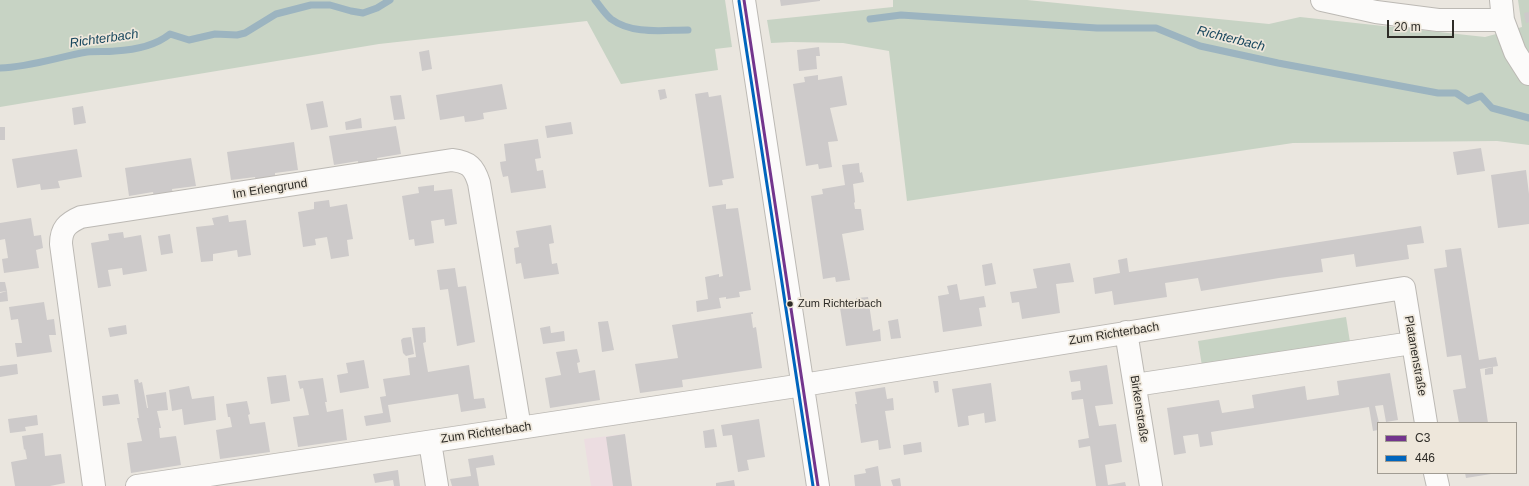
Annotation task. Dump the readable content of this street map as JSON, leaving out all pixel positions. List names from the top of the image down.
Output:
{
  "streets": {
    "street": [
      "Im Erlengrund",
      "Zum Richterbach",
      "Platanenstraße",
      "Birkenstraße"
    ]
  },
  "crossings": [
    ["Im Erlengrund", "Zum Richterbach"],
    ["Zum Richterbach", "Platanenstraße"],
    ["Zum Richterbach", "Birkenstraße"]
  ],
  "water": ["Richterbach"],
  "places": ["Zum Richterbach"],
  "lines": ["transit line C3", "transit line 446"],
  "legend": ["C3", "446"],
  "scale_bar": "20 m"
}
